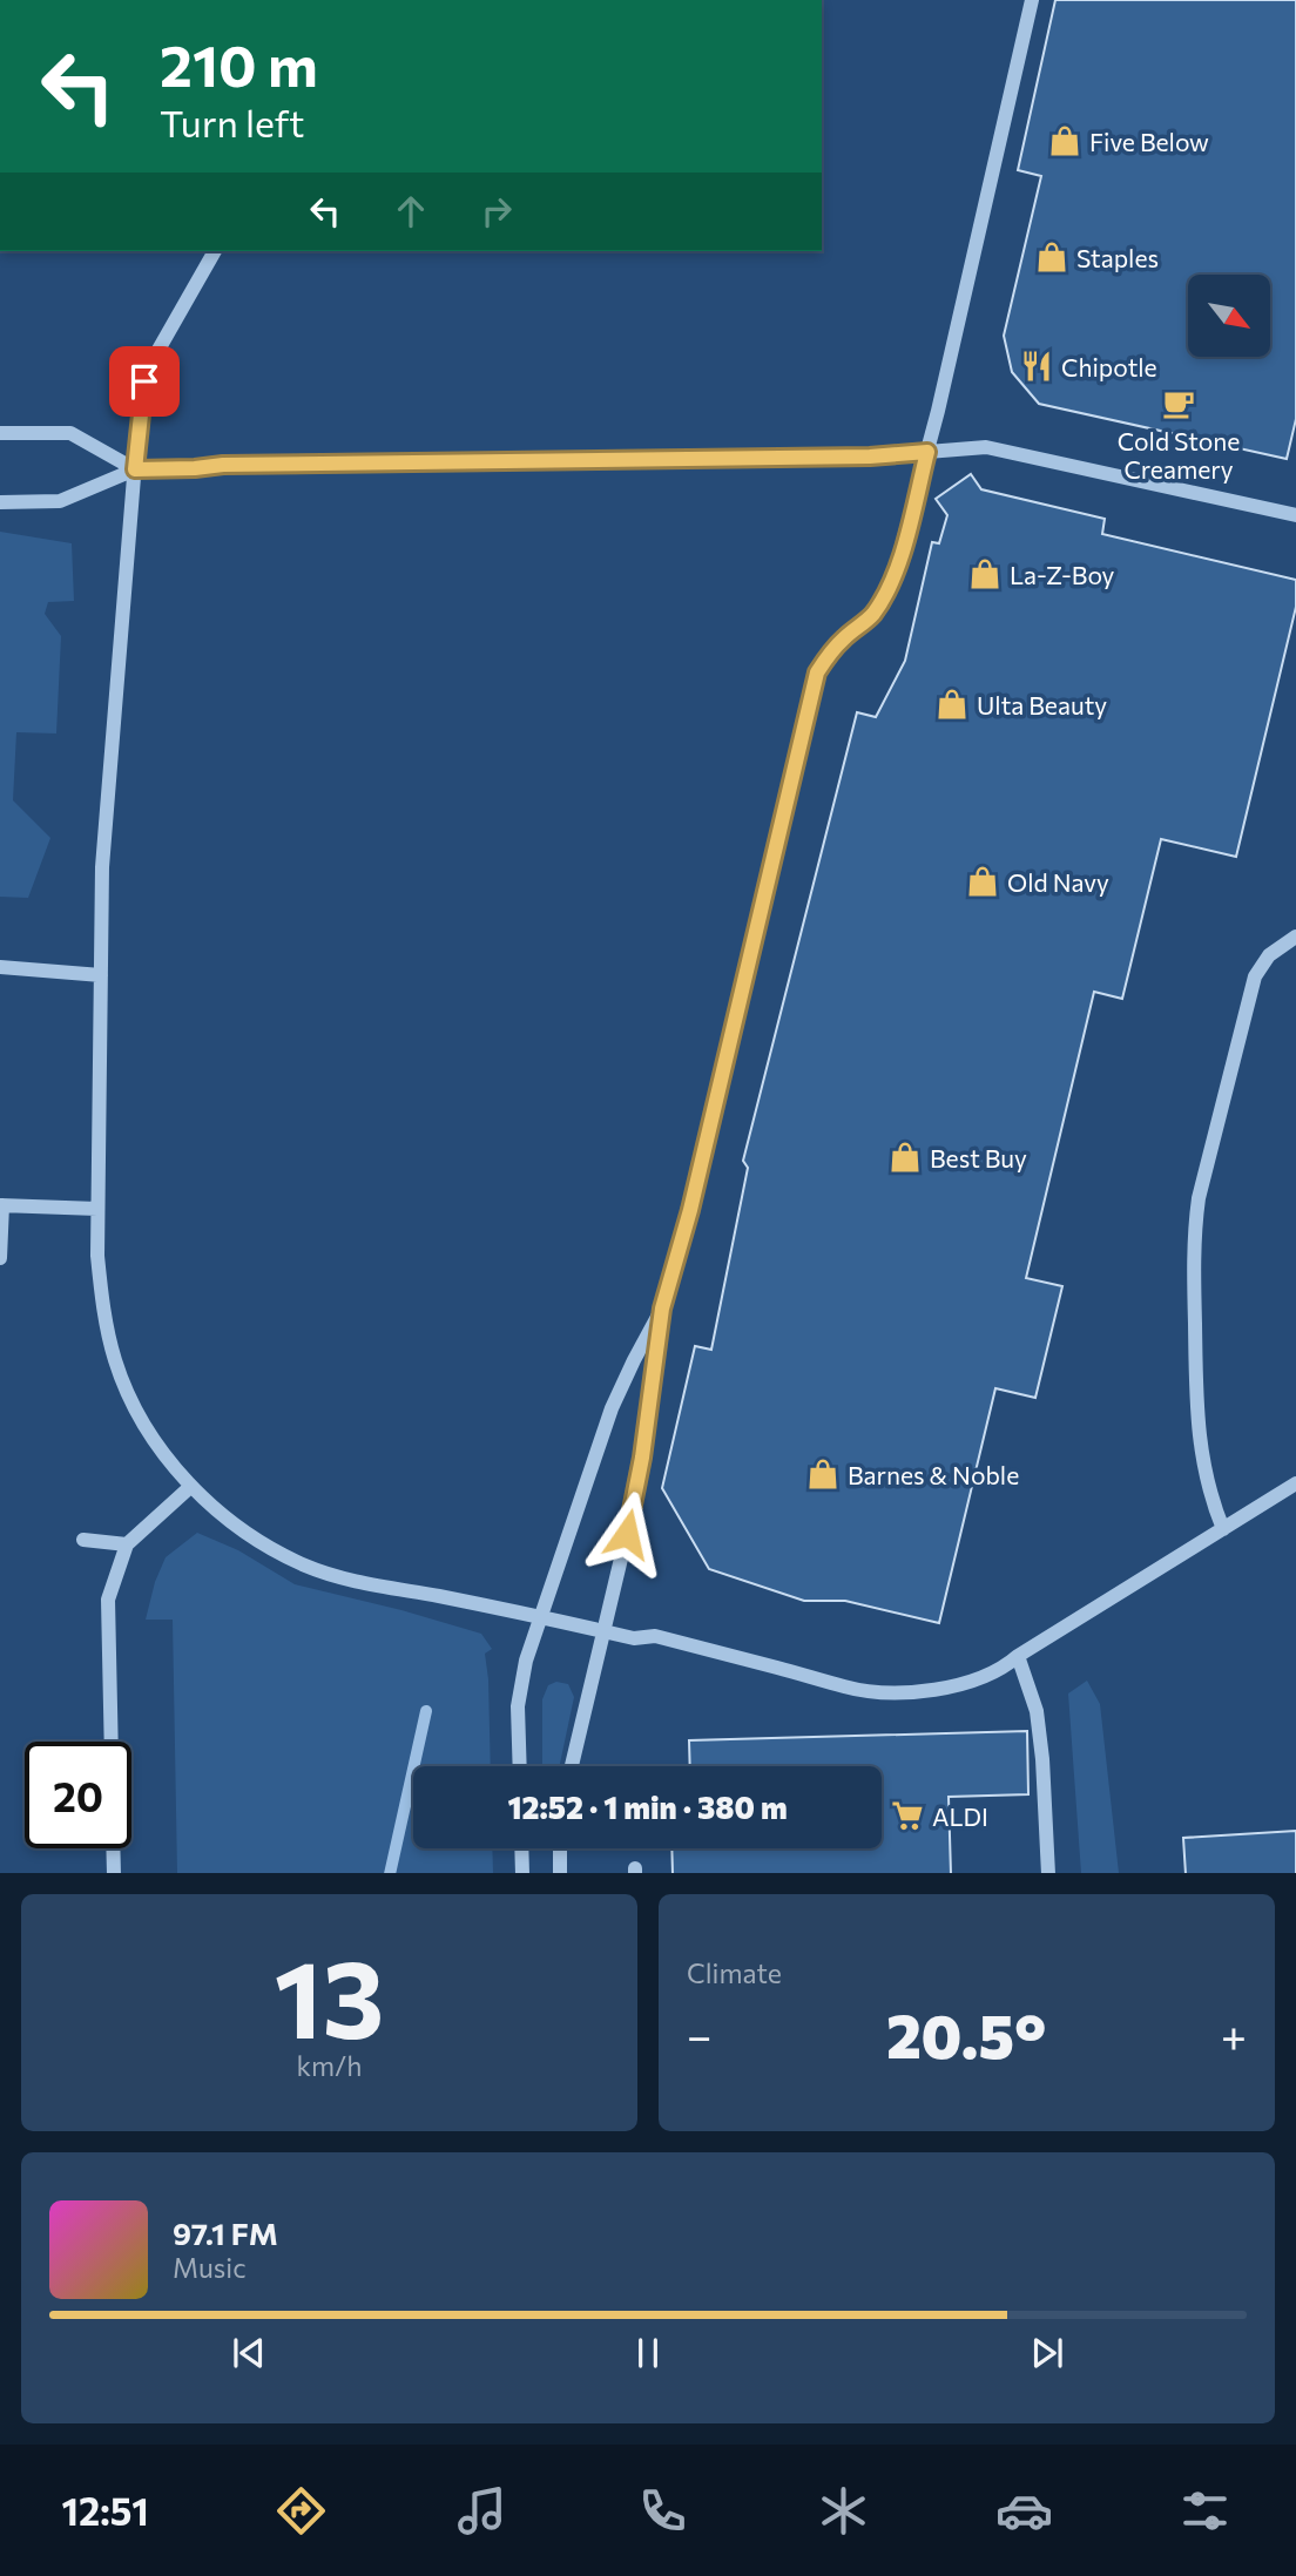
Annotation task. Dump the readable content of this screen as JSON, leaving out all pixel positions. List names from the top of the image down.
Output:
{
  "places": {
    "shop": [
      "Five Below",
      "Staples",
      "La-Z-Boy",
      "Ulta Beauty",
      "Old Navy",
      "Best Buy",
      "Barnes & Noble"
    ],
    "restaurant": ["Chipotle"],
    "cafe": ["Cold Stone Creamery"],
    "supermarket": ["ALDI"]
  },
  "north": "bottom right",
  "page": {
    "turn": ["210 m", "Turn left"],
    "limit": "20",
    "trip": "12:52 · 1 min · 380 m",
    "tile": [
      ["13", "km/h"],
      "Climate"
    ],
    "heat": ["−", "20.5°", "+"],
    "song": ["97.1 FM", "Music"],
    "tabs": "12:51"
  }
}
